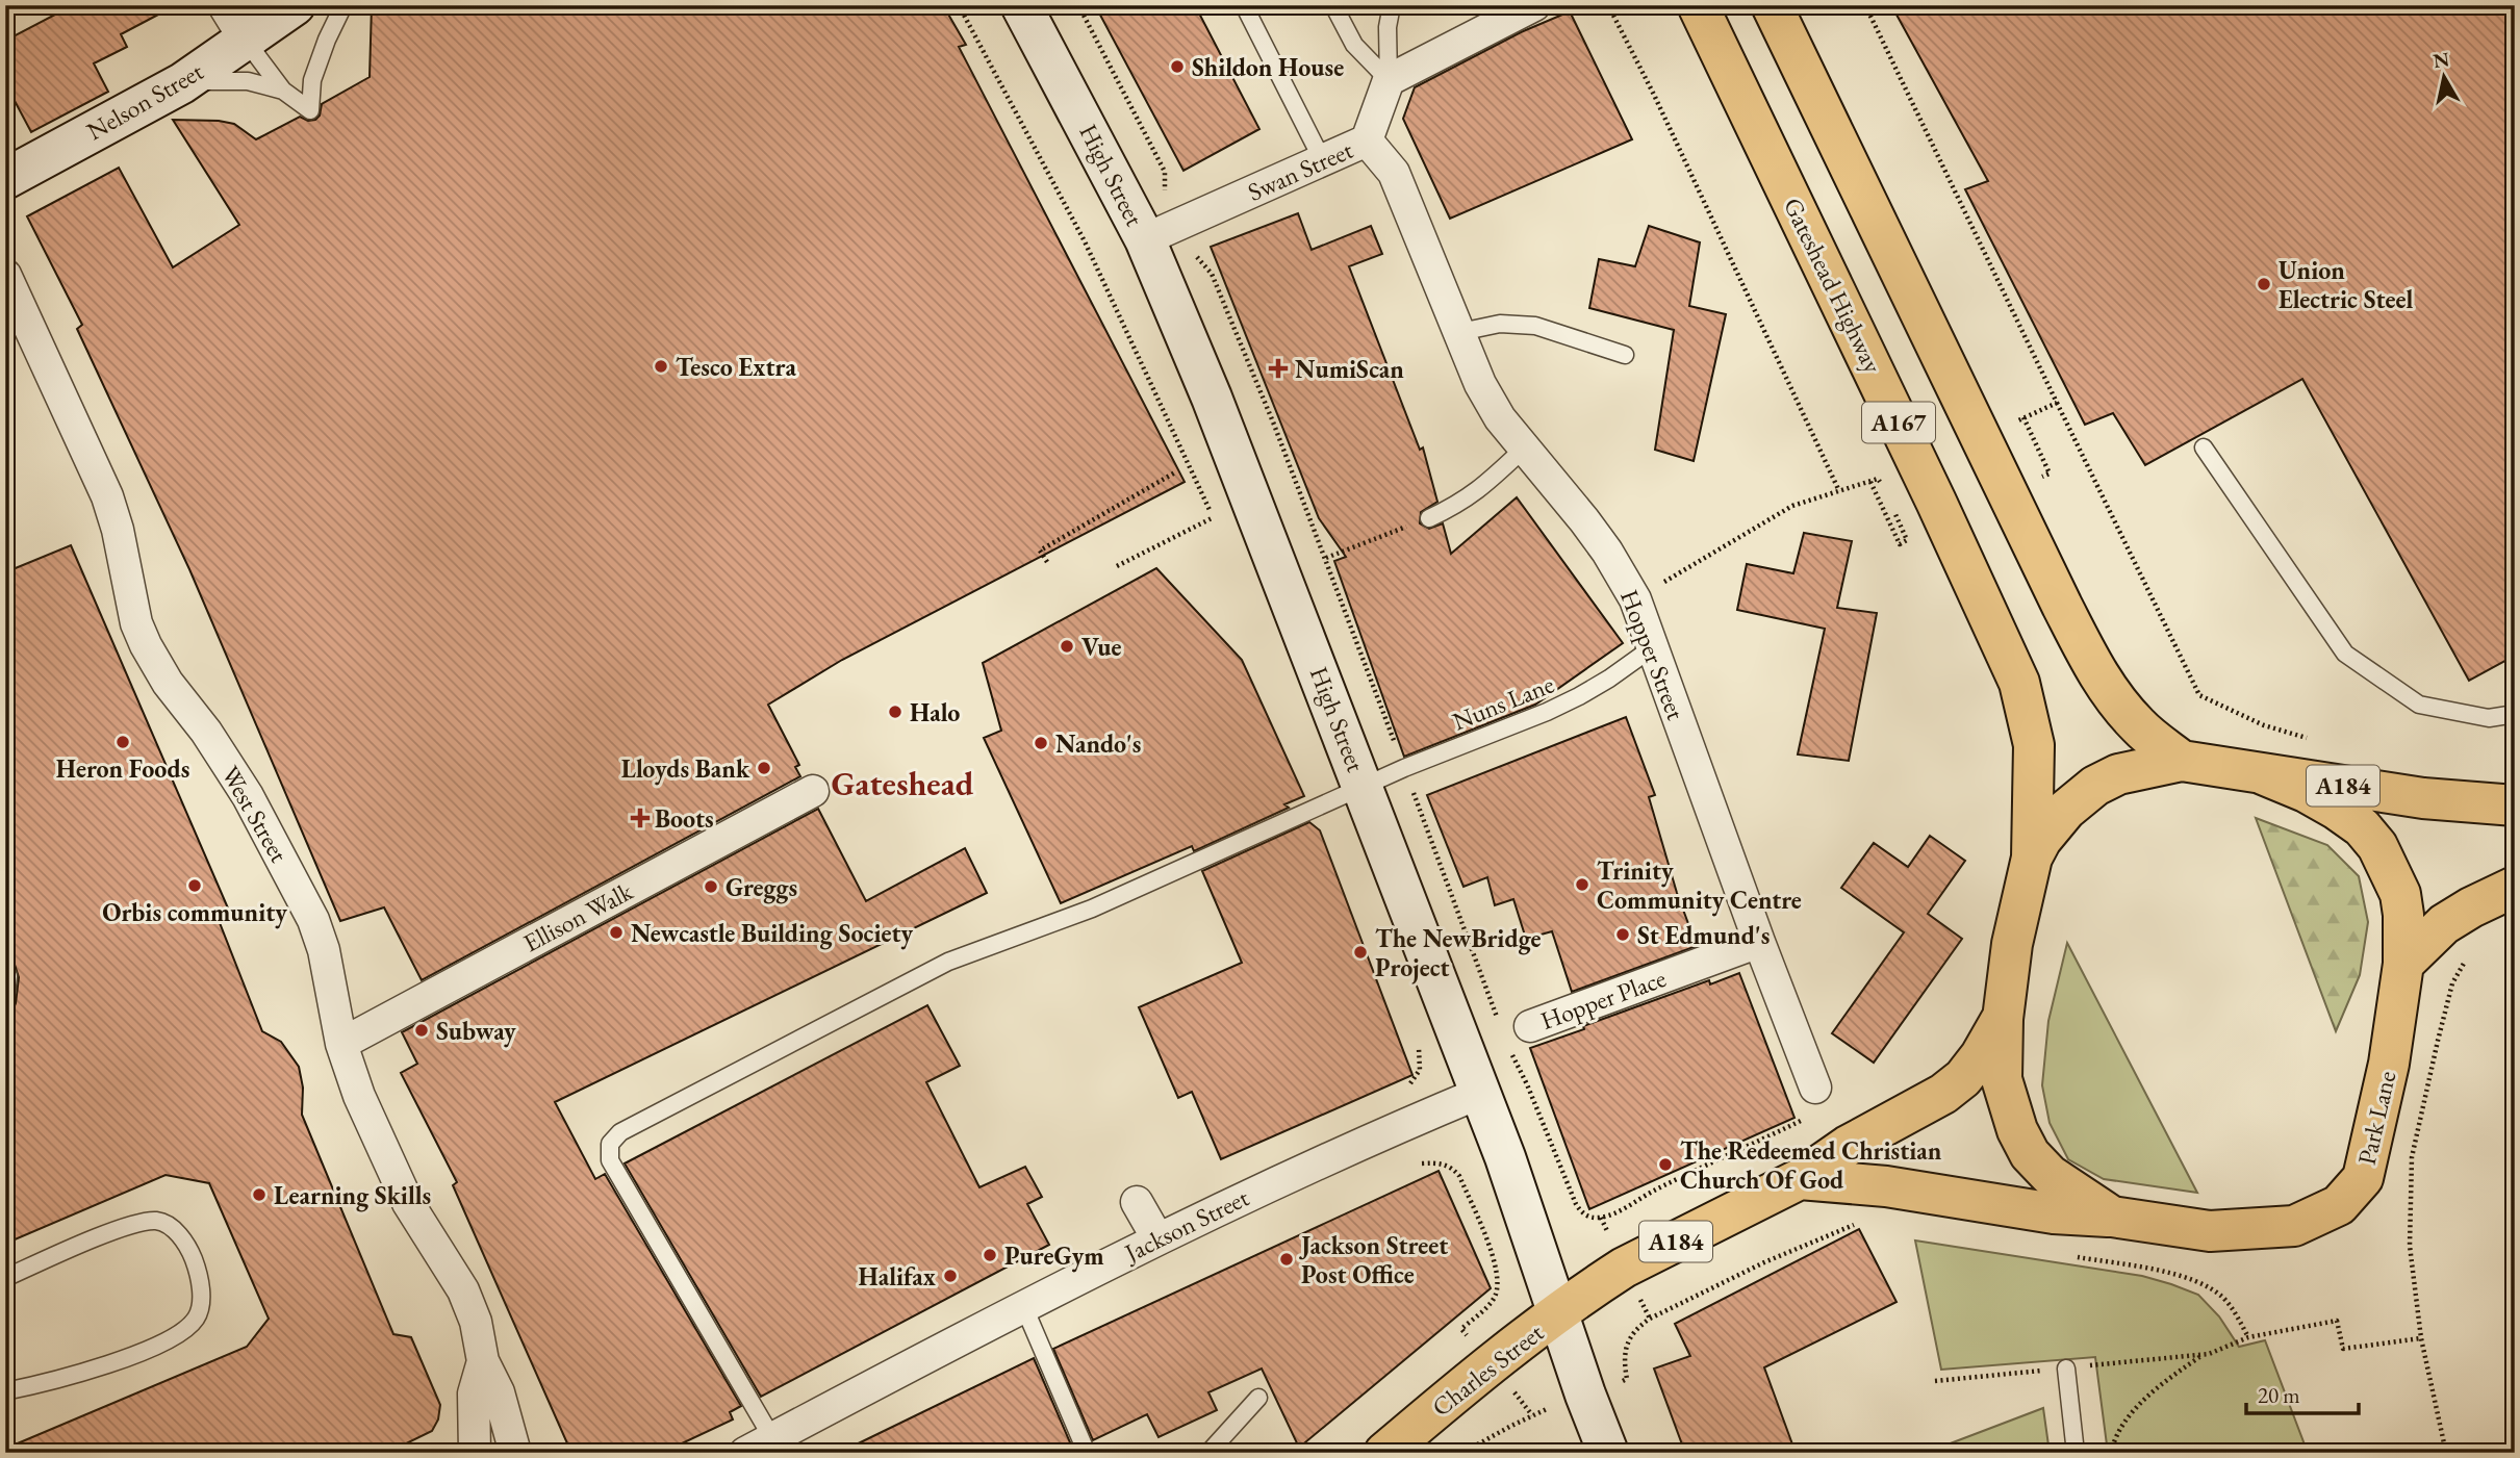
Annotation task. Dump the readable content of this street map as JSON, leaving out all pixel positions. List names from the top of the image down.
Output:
{
  "streets": {
    "highway": [
      "Gateshead Highway",
      "A167",
      "A184",
      "Park Lane",
      "Charles Street"
    ],
    "street": [
      "Nelson Street",
      "Swan Street",
      "High Street",
      "Hopper Street",
      "West Street",
      "Ellison Walk",
      "Hopper Place",
      "Jackson Street"
    ],
    "lane": ["Nuns Lane"]
  },
  "crossings": [
    ["Swan Street", "High Street"],
    ["Swan Street", "Hopper Street"],
    ["High Street", "Nuns Lane"],
    ["High Street", "Park Lane"],
    ["High Street", "Jackson Street"],
    ["High Street", "Charles Street"],
    ["Gateshead Highway", "Park Lane"],
    ["A167", "Park Lane"],
    ["Hopper Street", "Nuns Lane"],
    ["Hopper Street", "Hopper Place"],
    ["Nuns Lane", "Jackson Street"],
    ["West Street", "Ellison Walk"],
    ["Park Lane", "Charles Street"]
  ],
  "districts": ["Gateshead"],
  "places": {
    "other": [
      "Shildon House",
      "Union Electric Steel",
      "Tesco Extra",
      "Vue",
      "Halo",
      "Heron Foods",
      "Nando's",
      "Lloyds Bank",
      "Trinity Community Centre",
      "Orbis community",
      "Greggs",
      "Newcastle Building Society",
      "St Edmund's",
      "The NewBridge Project",
      "Subway",
      "The Redeemed Christian Church Of God",
      "Learning Skills",
      "PureGym",
      "Jackson Street Post Office",
      "Halifax"
    ],
    "health": ["NumiScan", "Boots"]
  },
  "scale_bar": "20 m",
  "north": "top"
}
